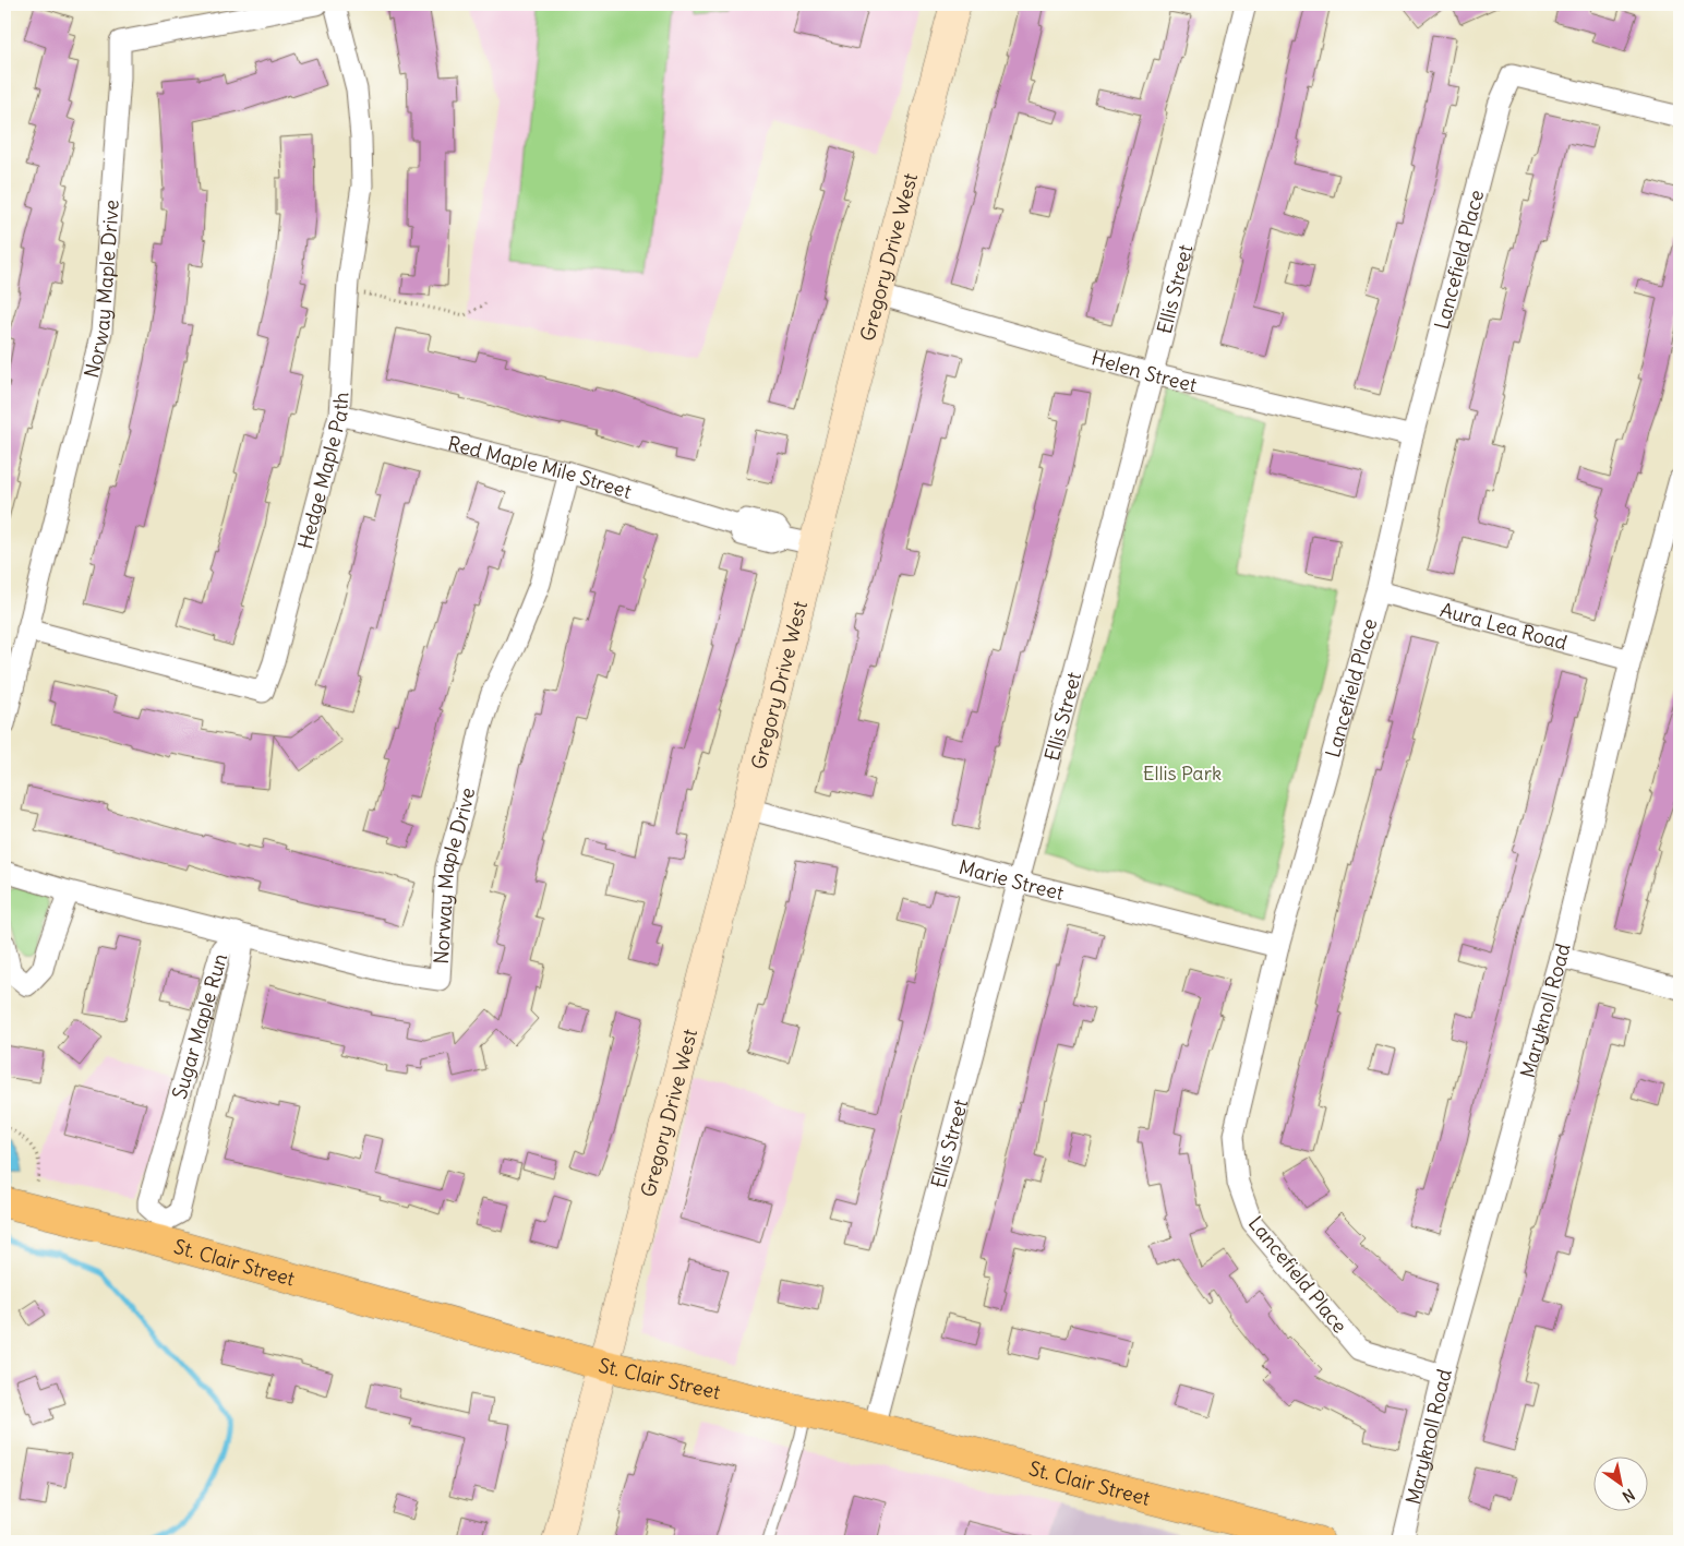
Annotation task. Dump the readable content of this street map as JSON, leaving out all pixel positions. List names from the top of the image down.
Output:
{
  "streets": {
    "main road": ["St. Clair Street"],
    "street": [
      "Gregory Drive West",
      "Lancefield Place",
      "Norway Maple Drive",
      "Ellis Street",
      "Helen Street",
      "Red Maple Mile Street",
      "Hedge Maple Path",
      "Aura Lea Road",
      "Marie Street",
      "Maryknoll Road",
      "Sugar Maple Run"
    ]
  },
  "crossings": [
    ["Gregory Drive West", "Helen Street"],
    ["Gregory Drive West", "Red Maple Mile Street"],
    ["Gregory Drive West", "Marie Street"],
    ["Gregory Drive West", "St. Clair Street"],
    ["Lancefield Place", "Helen Street"],
    ["Lancefield Place", "Aura Lea Road"],
    ["Lancefield Place", "Marie Street"],
    ["Lancefield Place", "Maryknoll Road"],
    ["Norway Maple Drive", "Red Maple Mile Street"],
    ["Norway Maple Drive", "Hedge Maple Path"],
    ["Norway Maple Drive", "Sugar Maple Run"],
    ["Ellis Street", "Helen Street"],
    ["Ellis Street", "Marie Street"],
    ["Ellis Street", "St. Clair Street"],
    ["Red Maple Mile Street", "Hedge Maple Path"],
    ["Aura Lea Road", "Maryknoll Road"],
    ["Sugar Maple Run", "St. Clair Street"]
  ],
  "parks": ["Ellis Park"],
  "north": "bottom right"
}
